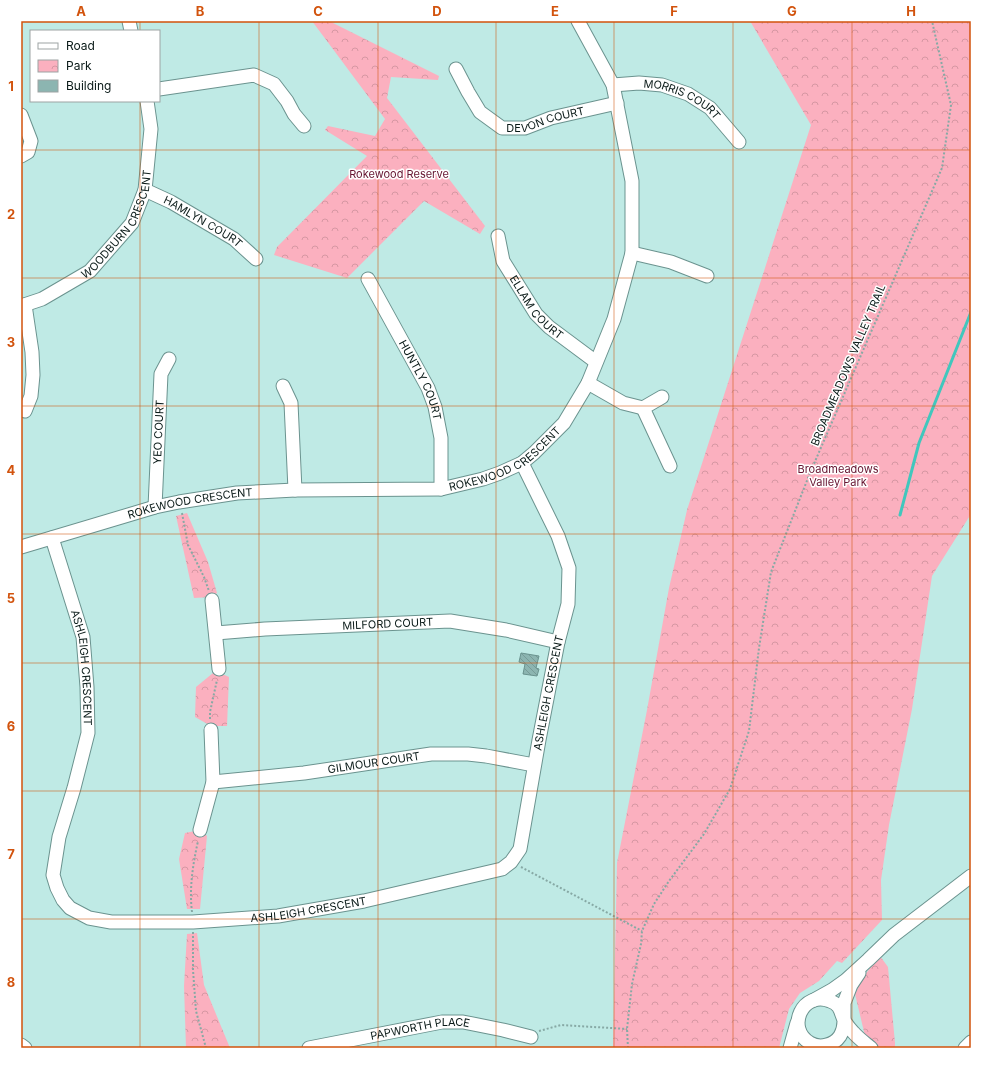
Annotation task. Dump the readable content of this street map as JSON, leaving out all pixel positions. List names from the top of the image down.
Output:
{
  "streets": {
    "street": [
      "MORRIS COURT",
      "DEVON COURT",
      "WOODBURN CRESCENT",
      "HAMLYN COURT",
      "ELLAM COURT",
      "HUNTLY COURT",
      "YEO COURT",
      "ROKEWOOD CRESCENT",
      "MILFORD COURT",
      "ASHLEIGH CRESCENT",
      "GILMOUR COURT",
      "PAPWORTH PLACE"
    ],
    "path": ["BROADMEADOWS VALLEY TRAIL"]
  },
  "crossings": [
    ["MORRIS COURT", "ROKEWOOD CRESCENT"],
    ["DEVON COURT", "ROKEWOOD CRESCENT"],
    ["WOODBURN CRESCENT", "HAMLYN COURT"],
    ["ELLAM COURT", "ROKEWOOD CRESCENT"],
    ["HUNTLY COURT", "ROKEWOOD CRESCENT"],
    ["YEO COURT", "ROKEWOOD CRESCENT"],
    ["ROKEWOOD CRESCENT", "ASHLEIGH CRESCENT"],
    ["MILFORD COURT", "ASHLEIGH CRESCENT"],
    ["ASHLEIGH CRESCENT", "GILMOUR COURT"]
  ],
  "parks": ["Rokewood Reserve", "Broadmeadows Valley Park"],
  "legend": ["Road", "Park", "Building"],
  "grid": {
    "columns": [
      "A",
      "B",
      "C",
      "D",
      "E",
      "F",
      "G",
      "H"
    ],
    "rows": [
      "1",
      "2",
      "3",
      "4",
      "5",
      "6",
      "7",
      "8"
    ]
  }
}
